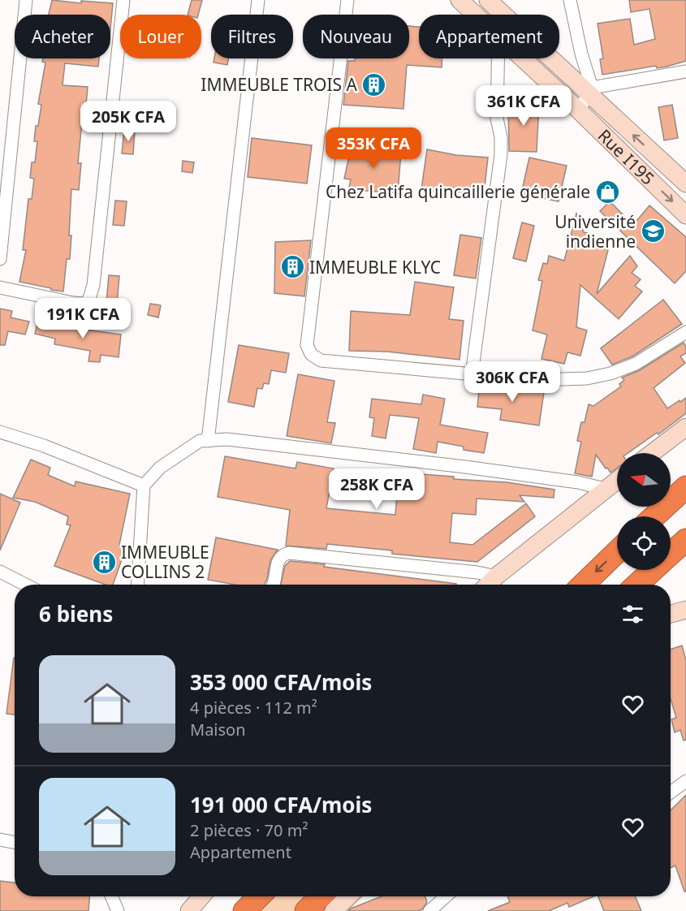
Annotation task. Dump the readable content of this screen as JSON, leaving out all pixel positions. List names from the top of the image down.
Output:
{
  "streets": {
    "main road": ["Rue I195"]
  },
  "places": {
    "building": ["IMMEUBLE TROIS A", "IMMEUBLE KLYC", "IMMEUBLE COLLINS 2"],
    "shop": ["Chez Latifa quincaillerie générale"],
    "school or university": ["Université indienne"]
  },
  "north": "left",
  "page": {
    "chip": [
      "Acheter",
      "Louer",
      "Filtres",
      "Nouveau",
      "Appartement"
    ],
    "price": [
      "361K CFA",
      "205K CFA",
      "353K CFA",
      "191K CFA",
      "306K CFA",
      "258K CFA"
    ],
    "heading": "6 biens",
    "list": [
      {
        "name": "353 000 CFA/mois",
        "note": "4 pièces · 112 m² · Maison"
      },
      {
        "name": "191 000 CFA/mois",
        "note": "2 pièces · 70 m² · Appartement"
      }
    ]
  }
}
